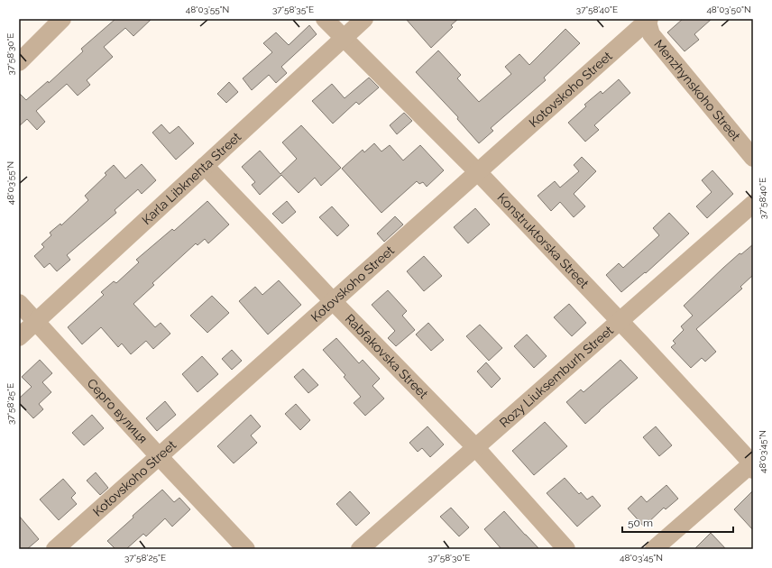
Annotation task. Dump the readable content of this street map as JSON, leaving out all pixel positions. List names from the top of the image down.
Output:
{
  "streets": {
    "street": [
      "Kotovskoho Street",
      "Menzhynskoho Street",
      "Karla Libknehta Street",
      "Konstruktorska Street",
      "Rabfakovska Street",
      "Rozy Liuksemburh Street",
      "Серго вулиця"
    ]
  },
  "crossings": [
    ["Kotovskoho Street", "Menzhynskoho Street"],
    ["Kotovskoho Street", "Konstruktorska Street"],
    ["Kotovskoho Street", "Rabfakovska Street"],
    ["Kotovskoho Street", "Серго вулиця"],
    ["Karla Libknehta Street", "Konstruktorska Street"],
    ["Karla Libknehta Street", "Rabfakovska Street"],
    ["Karla Libknehta Street", "Серго вулиця"],
    ["Konstruktorska Street", "Rozy Liuksemburh Street"],
    ["Rabfakovska Street", "Rozy Liuksemburh Street"]
  ],
  "scale_bar": "50 m",
  "coordinates": [
    "48°03'55\"N",
    "37°58'35\"E",
    "37°58'40\"E",
    "48°03'50\"N",
    "37°58'30\"E",
    "37°58'25\"E",
    "48°03'45\"N"
  ]
}
